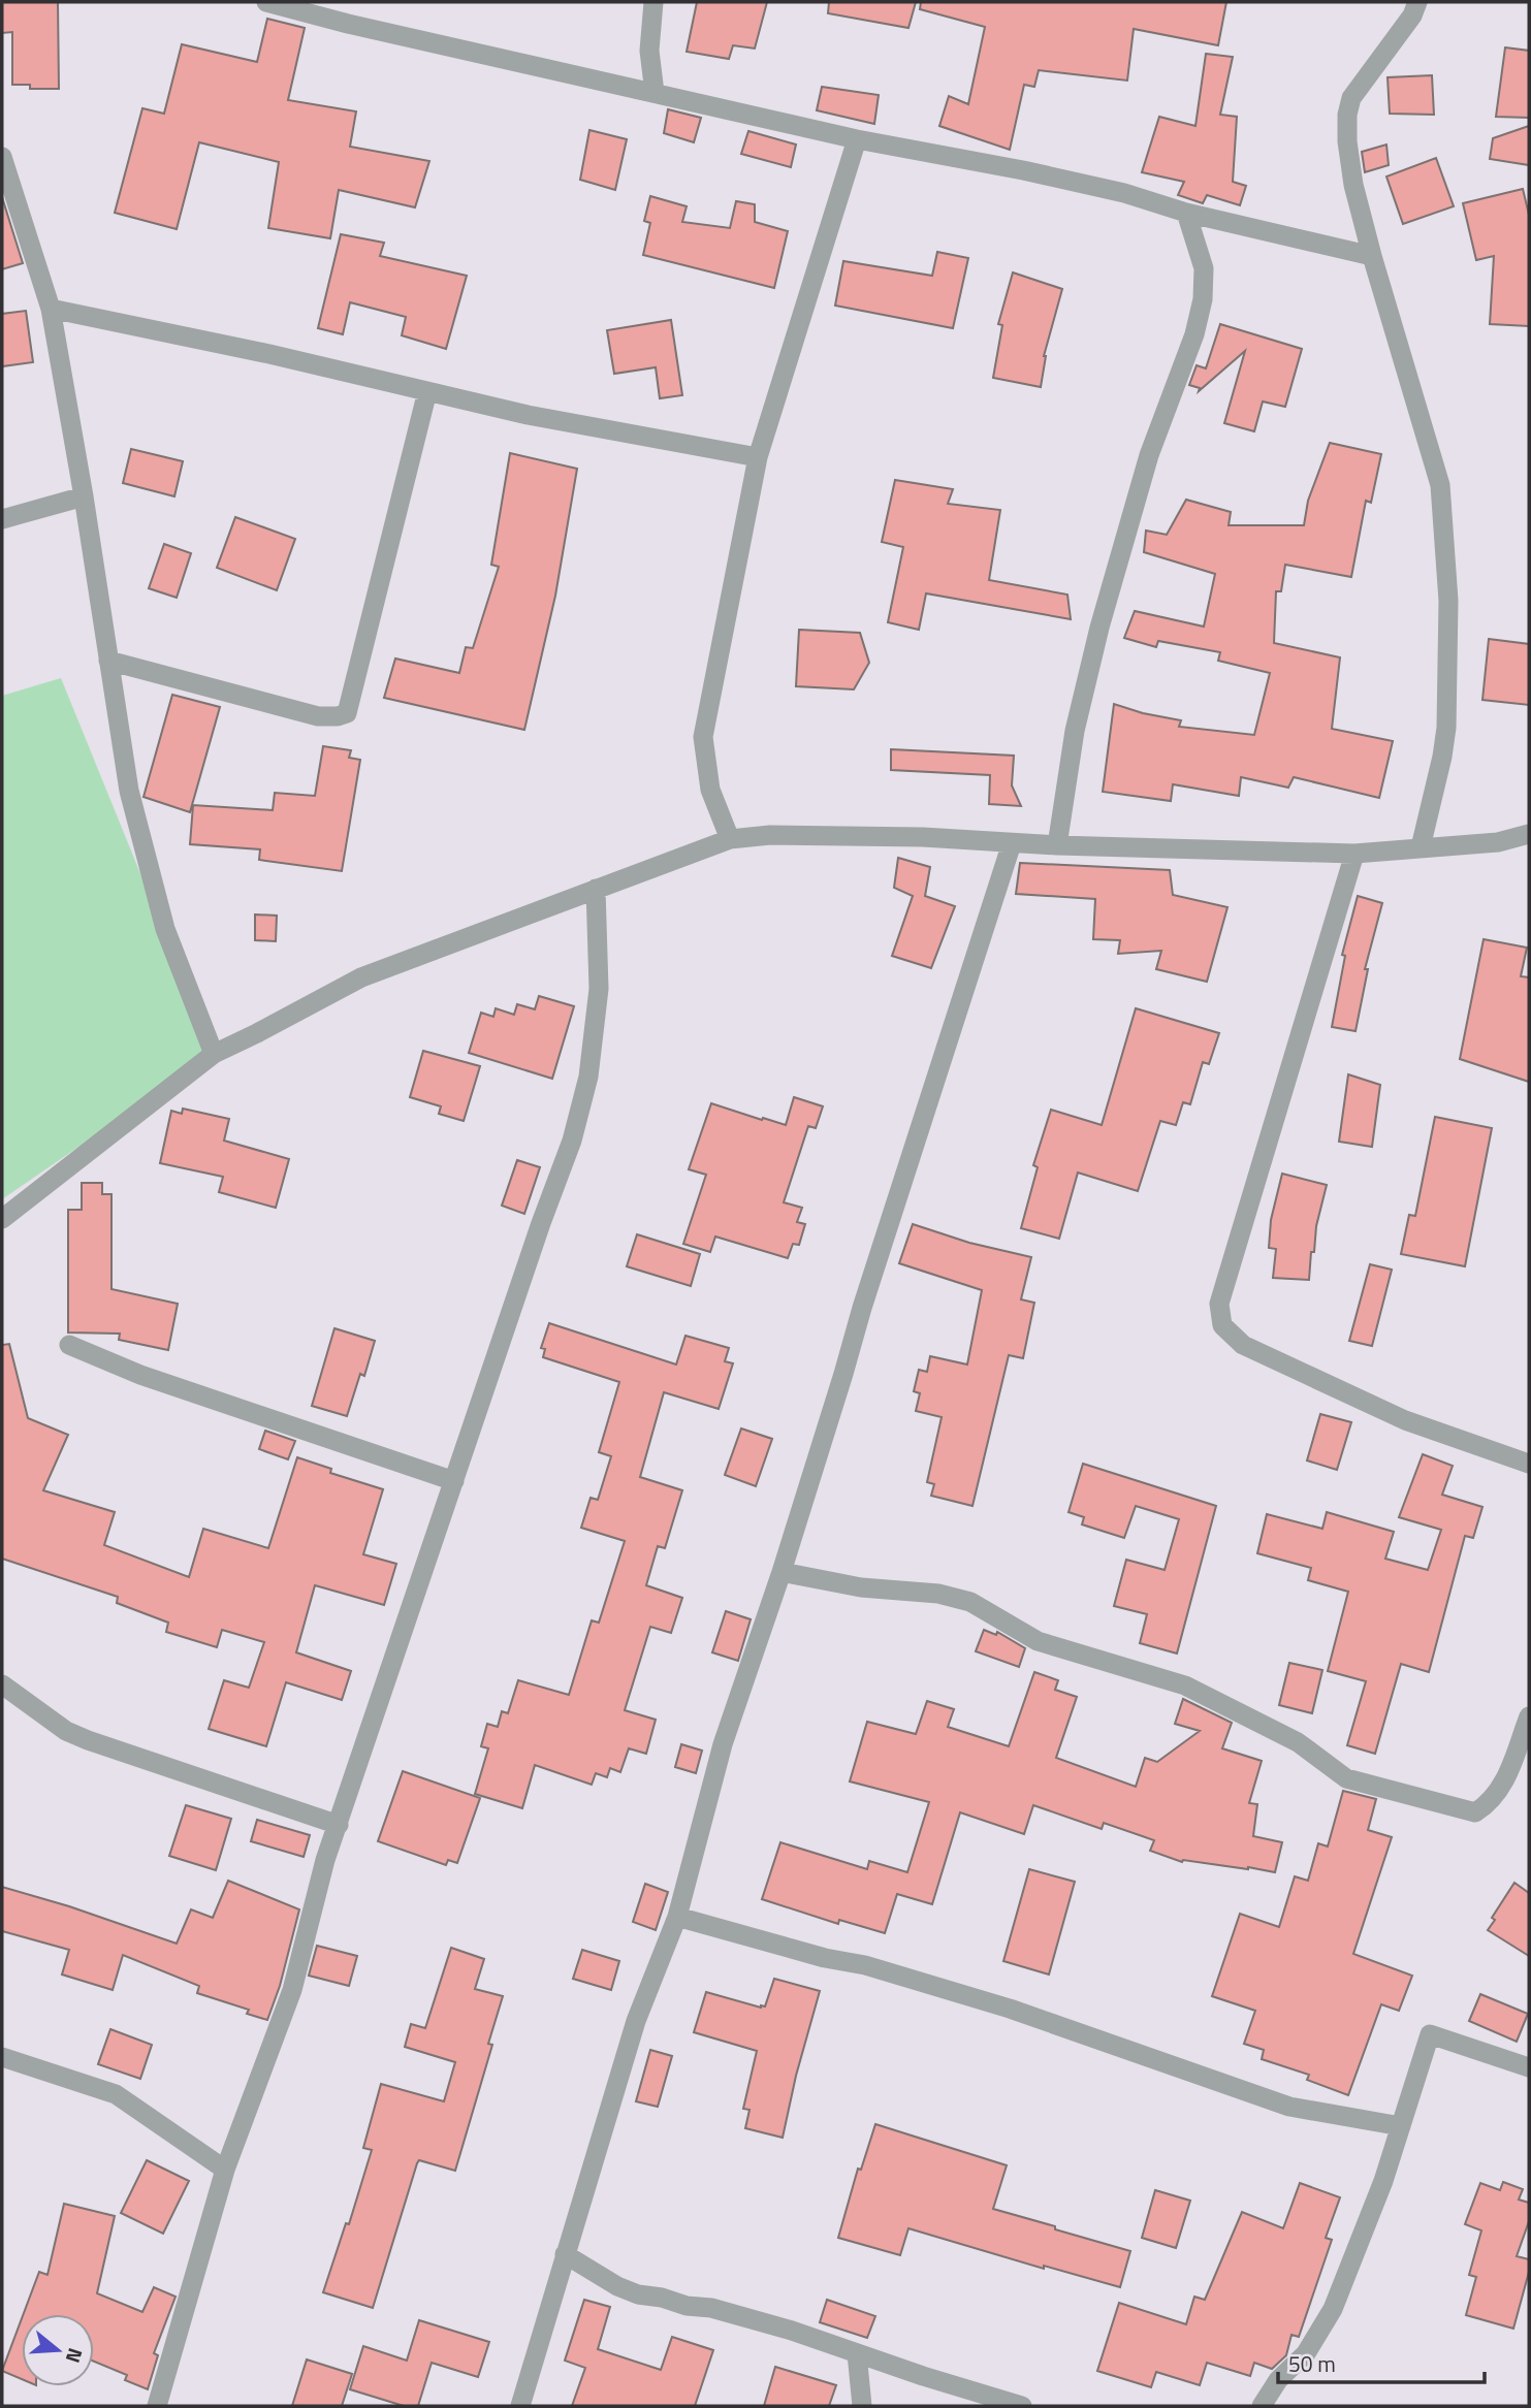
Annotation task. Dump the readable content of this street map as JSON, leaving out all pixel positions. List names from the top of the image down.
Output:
{
  "scale_bar": "50 m",
  "north": "right"
}
